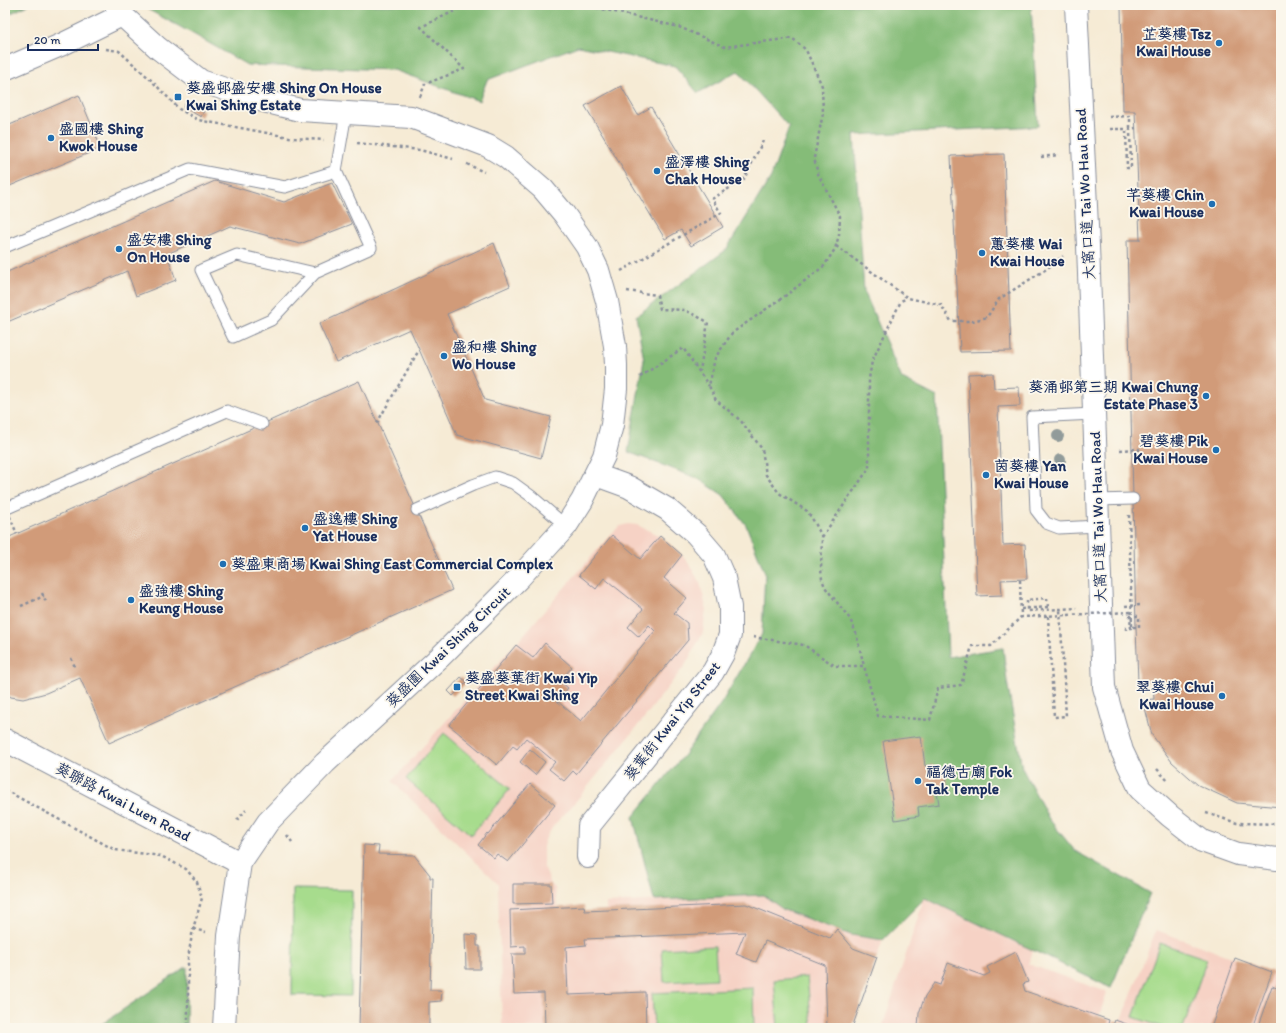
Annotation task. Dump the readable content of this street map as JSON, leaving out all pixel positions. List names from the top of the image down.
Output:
{
  "streets": {
    "street": [
      "大窩口道 Tai Wo Hau Road",
      "葵盛圍 Kwai Shing Circuit",
      "葵葉街 Kwai Yip Street",
      "葵聯路 Kwai Luen Road"
    ]
  },
  "crossings": [
    ["葵盛圍 Kwai Shing Circuit", "葵葉街 Kwai Yip Street"],
    ["葵盛圍 Kwai Shing Circuit", "葵聯路 Kwai Luen Road"]
  ],
  "places": {
    "other": [
      "芷葵樓 Tsz Kwai House",
      "盛國樓 Shing Kwok House",
      "盛澤樓 Shing Chak House",
      "芊葵樓 Chin Kwai House",
      "盛安樓 Shing On House",
      "蕙葵樓 Wai Kwai House",
      "盛和樓 Shing Wo House",
      "葵涌邨第三期 Kwai Chung Estate Phase 3",
      "碧葵樓 Pik Kwai House",
      "茵葵樓 Yan Kwai House",
      "盛逸樓 Shing Yat House",
      "葵盛東商場 Kwai Shing East Commercial Complex",
      "盛強樓 Shing Keung House",
      "翠葵樓 Chui Kwai House",
      "福德古廟 Fok Tak Temple"
    ],
    "transit": ["葵盛邨盛安樓 Shing On House Kwai Shing Estate", "葵盛葵葉街 Kwai Yip Street Kwai Shing"]
  },
  "scale_bar": "20 m"
}
